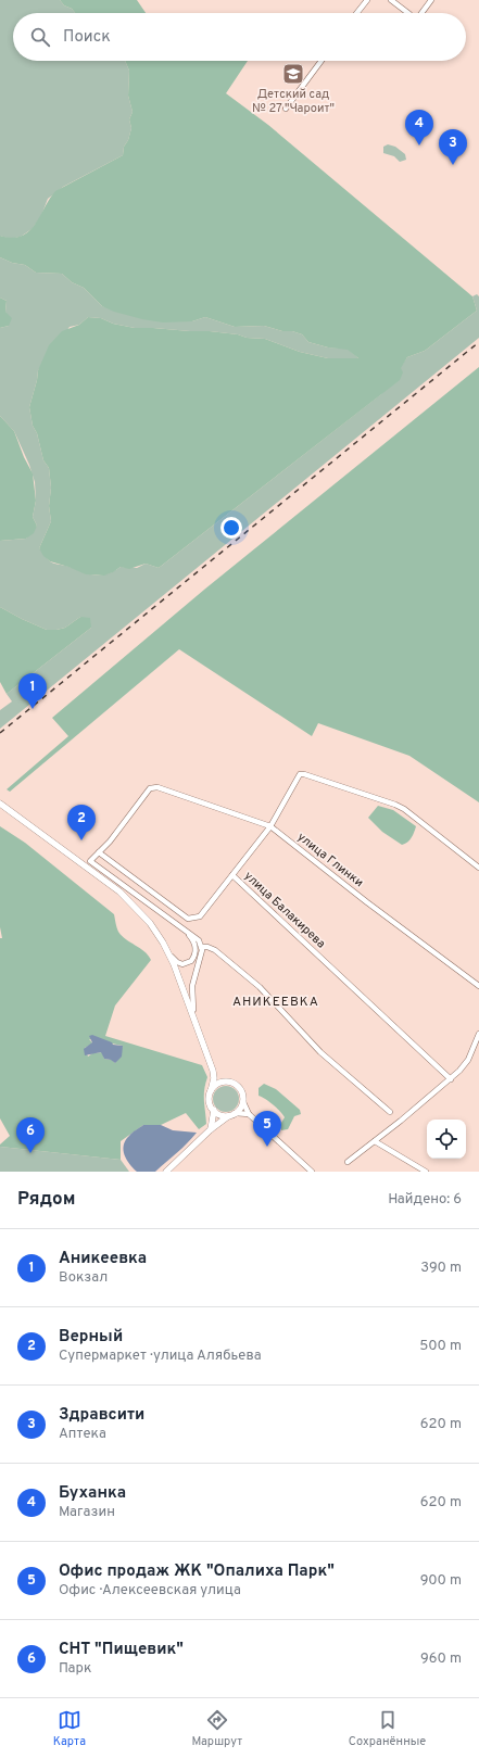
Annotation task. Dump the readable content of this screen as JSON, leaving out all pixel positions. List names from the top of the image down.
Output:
{
  "streets": {
    "street": ["улица Глинки", "улица Балакирева"]
  },
  "crossings": [
    ["улица Глинки", "улица Балакирева"]
  ],
  "districts": ["АНИКЕЕВКА"],
  "places": {
    "school or university": ["Детский сад № 27 \"Чароит\""]
  },
  "page": {
    "search": "Поиск",
    "pins": [
      "4",
      "3",
      "1",
      "2",
      "5",
      "6"
    ],
    "heading": ["Рядом", "Найдено: 6"],
    "list": [
      {
        "mark": "1",
        "name": "Аникеевка",
        "note": "Вокзал",
        "value": "390 m"
      },
      {
        "mark": "2",
        "name": "Верный",
        "note": "Супермаркет · улица Алябьева",
        "value": "500 m"
      },
      {
        "mark": "3",
        "name": "Здравсити",
        "note": "Аптека",
        "value": "620 m"
      },
      {
        "mark": "4",
        "name": "Буханка",
        "note": "Магазин",
        "value": "620 m"
      },
      {
        "mark": "5",
        "name": "Офис продаж ЖК \"Опалиха Парк\"",
        "note": "Офис · Алексеевская улица",
        "value": "900 m"
      },
      {
        "mark": "6",
        "name": "СНТ \"Пищевик\"",
        "note": "Парк",
        "value": "960 m"
      }
    ],
    "nav": ["Карта", "Маршрут", "Сохранённые"]
  }
}
